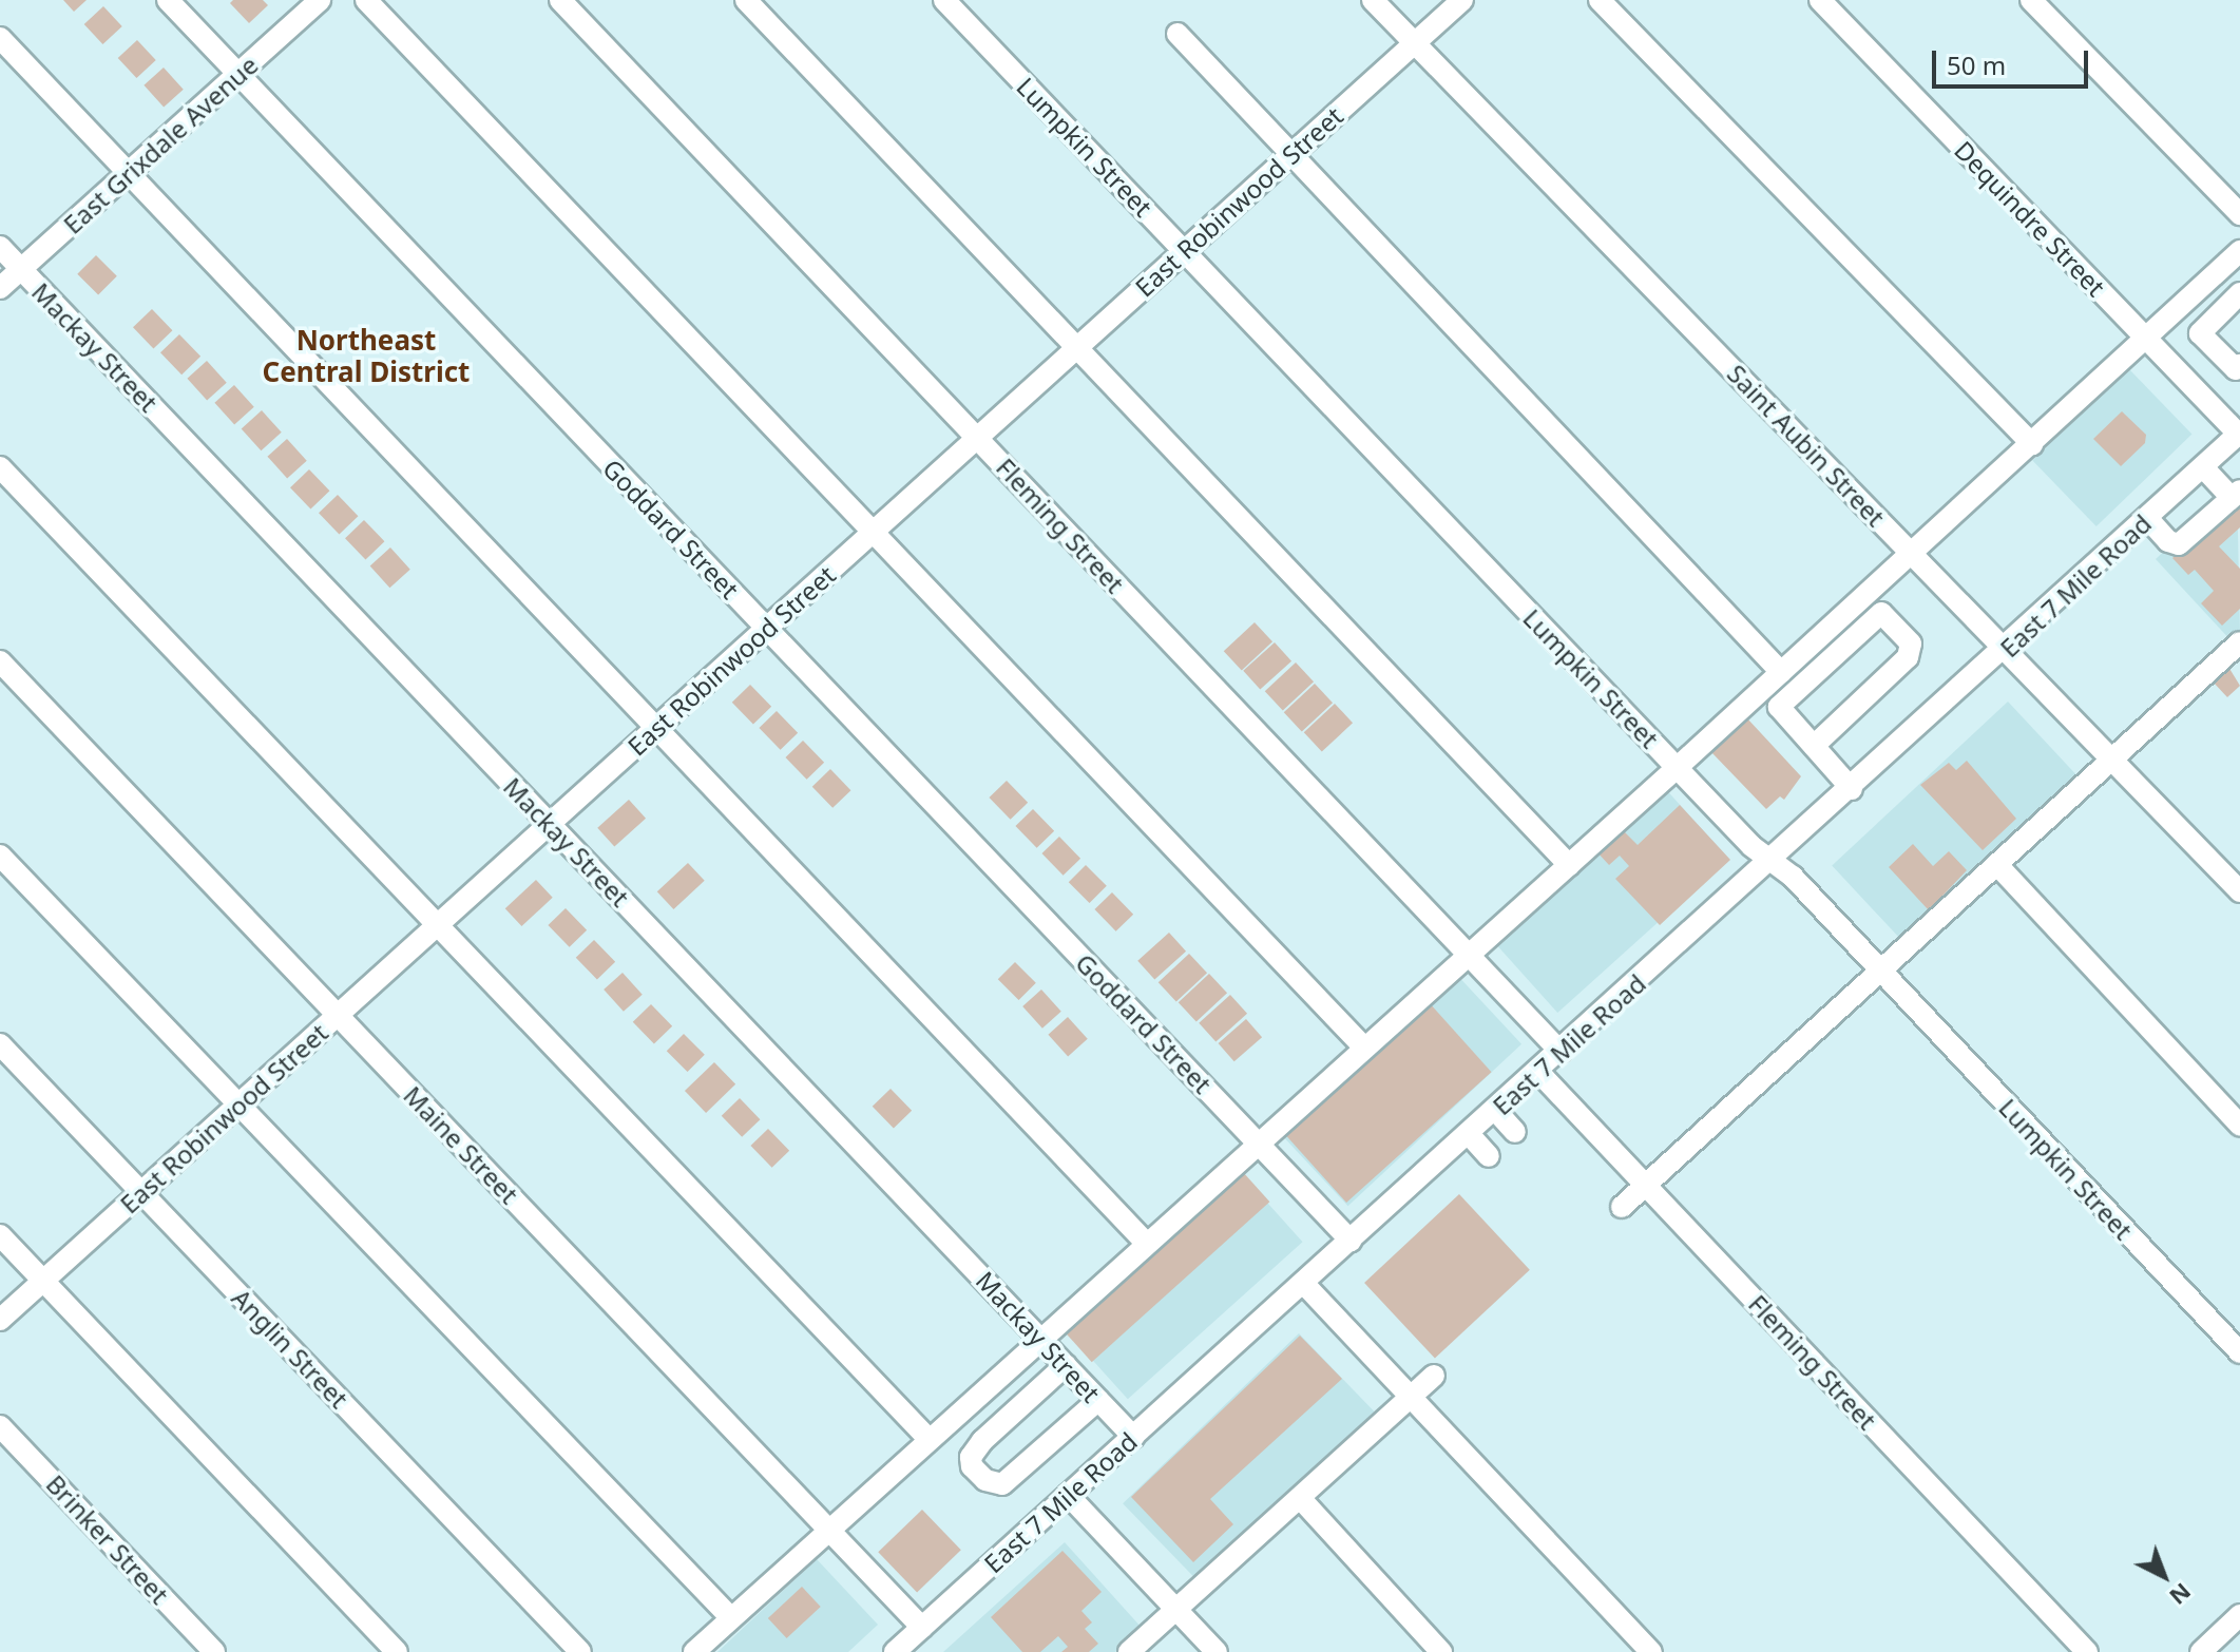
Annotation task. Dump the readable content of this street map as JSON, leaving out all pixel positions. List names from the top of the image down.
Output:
{
  "streets": {
    "street": [
      "East Grixdale Avenue",
      "Lumpkin Street",
      "East Robinwood Street",
      "Dequindre Street",
      "Mackay Street",
      "Saint Aubin Street",
      "Fleming Street",
      "Goddard Street",
      "East 7 Mile Road",
      "Maine Street",
      "Anglin Street",
      "Brinker Street"
    ]
  },
  "crossings": [
    ["East Grixdale Avenue", "Mackay Street"],
    ["East Grixdale Avenue", "Goddard Street"],
    ["Lumpkin Street", "East Robinwood Street"],
    ["Lumpkin Street", "East 7 Mile Road"],
    ["East Robinwood Street", "Mackay Street"],
    ["East Robinwood Street", "Saint Aubin Street"],
    ["East Robinwood Street", "Fleming Street"],
    ["East Robinwood Street", "Goddard Street"],
    ["East Robinwood Street", "Maine Street"],
    ["East Robinwood Street", "Anglin Street"],
    ["Dequindre Street", "East 7 Mile Road"],
    ["Mackay Street", "East 7 Mile Road"],
    ["Saint Aubin Street", "East 7 Mile Road"],
    ["Fleming Street", "East 7 Mile Road"],
    ["Goddard Street", "East 7 Mile Road"],
    ["East 7 Mile Road", "Maine Street"]
  ],
  "districts": ["Northeast Central District"],
  "scale_bar": "50 m",
  "north": "bottom right"
}
